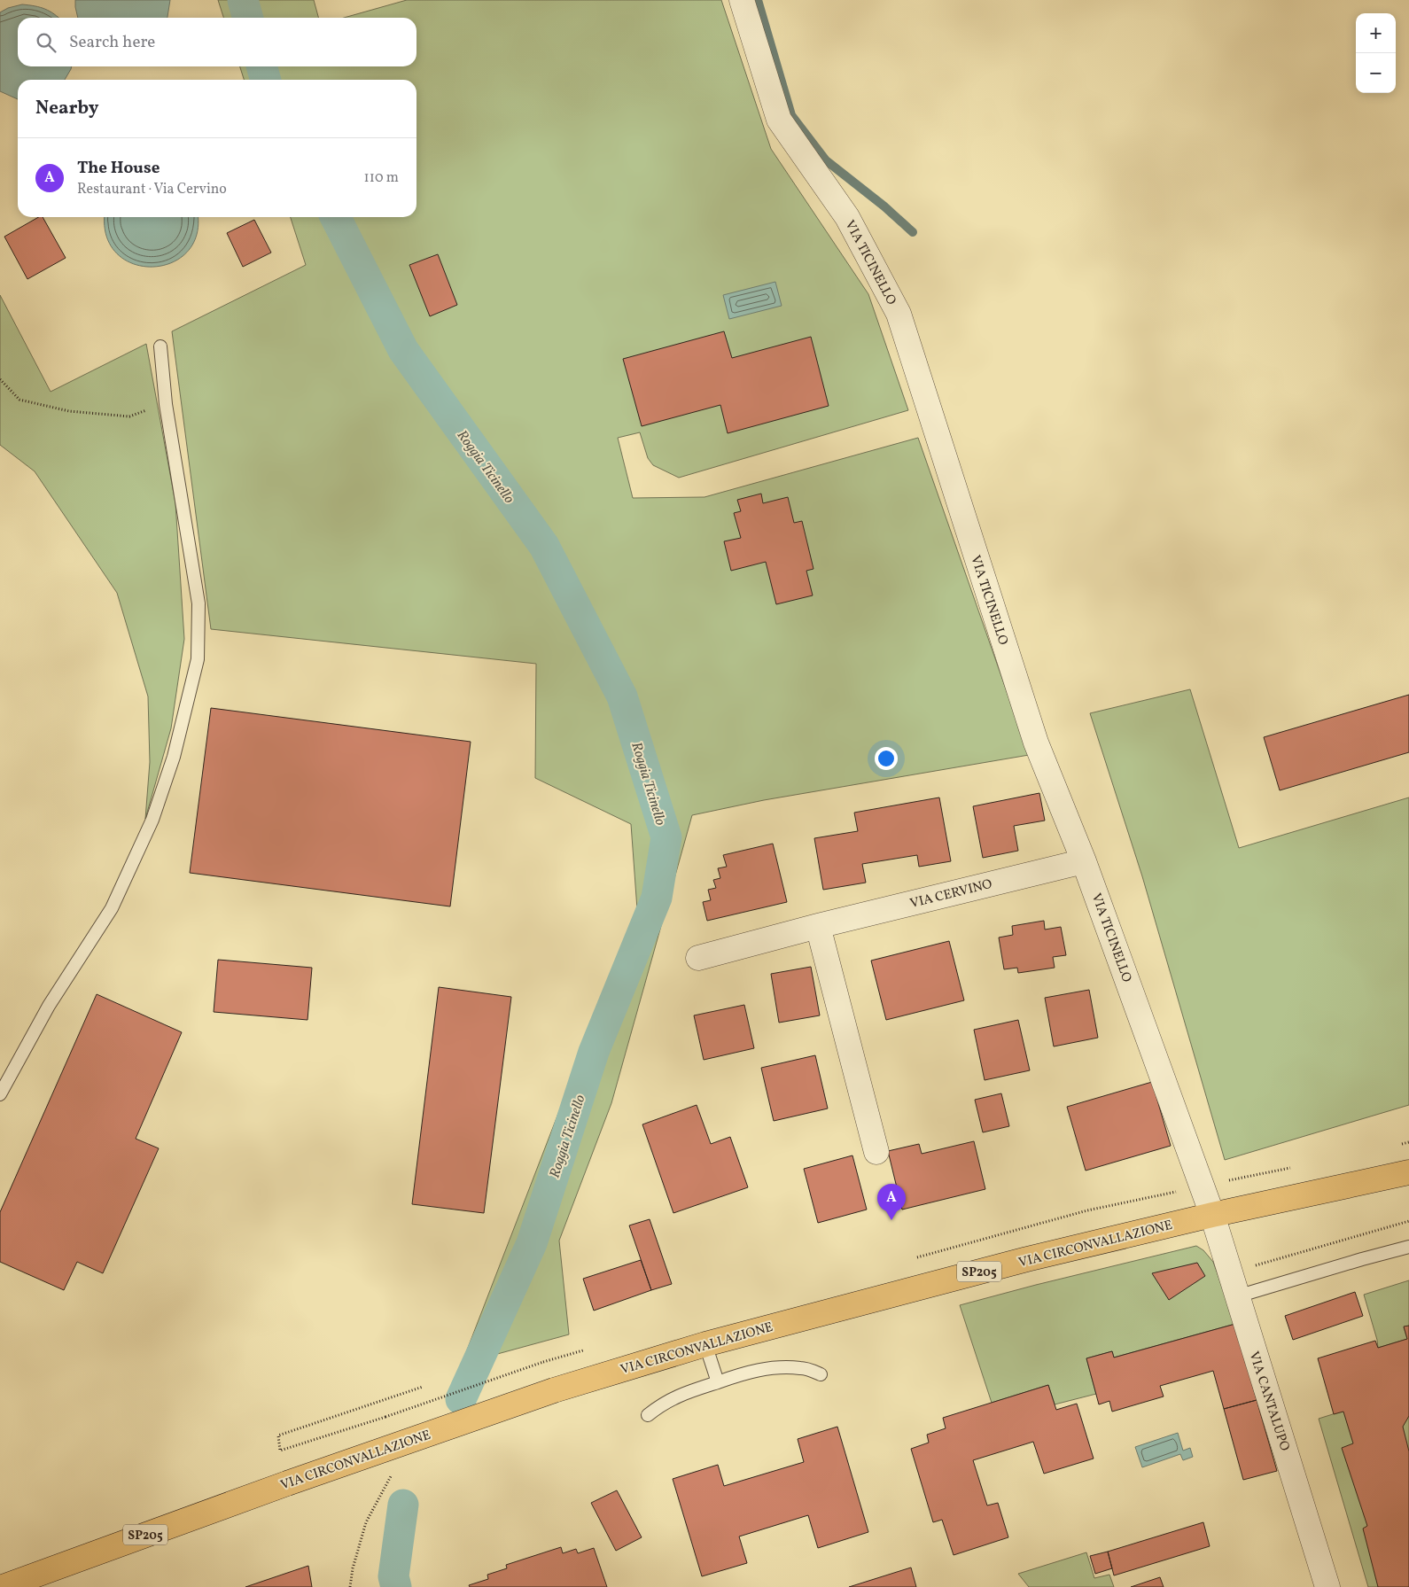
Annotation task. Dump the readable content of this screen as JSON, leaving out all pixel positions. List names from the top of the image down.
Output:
{
  "streets": {
    "main road": ["VIA CIRCONVALLAZIONE", "SP205"],
    "street": ["VIA TICINELLO", "VIA CERVINO", "VIA CANTALUPO"]
  },
  "crossings": [
    ["VIA TICINELLO", "VIA CERVINO"],
    ["VIA TICINELLO", "VIA CIRCONVALLAZIONE"],
    ["VIA TICINELLO", "VIA CANTALUPO"],
    ["VIA CIRCONVALLAZIONE", "VIA CANTALUPO"]
  ],
  "water": ["Roggia Ticinello"],
  "page": {
    "map_buttons": ["+", "−"],
    "search": "Search here",
    "heading": "Nearby",
    "list": [
      {
        "mark": "A",
        "name": "The House",
        "note": "Restaurant · Via Cervino",
        "value": "110 m"
      }
    ],
    "pins": "A"
  }
}
